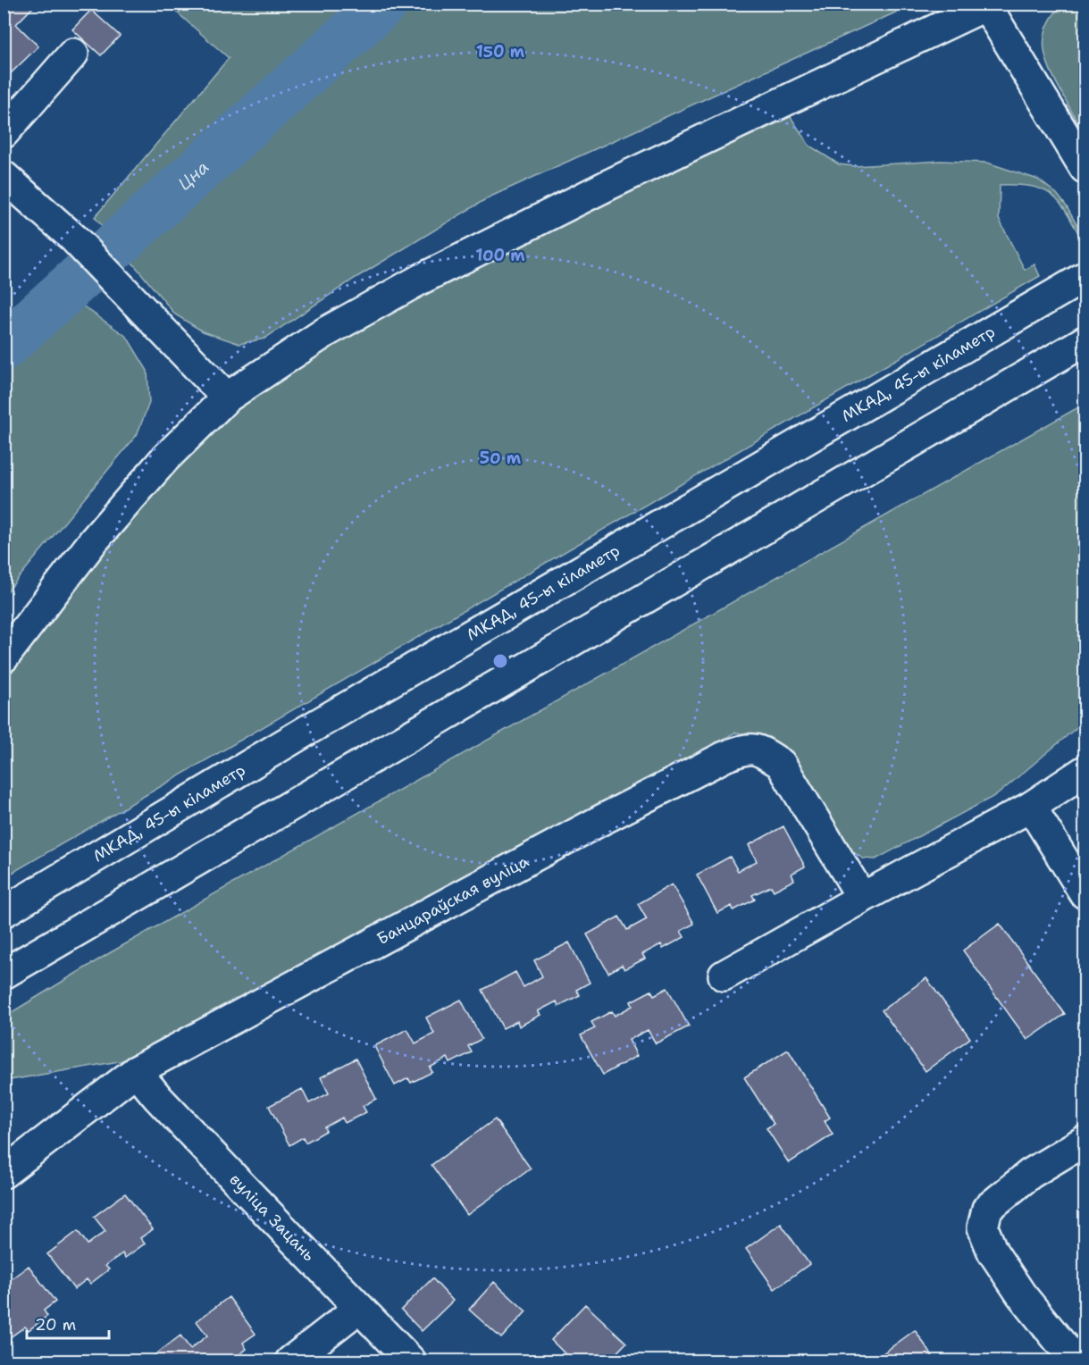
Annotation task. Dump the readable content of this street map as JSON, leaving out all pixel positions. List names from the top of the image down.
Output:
{
  "streets": {
    "main road": ["МКАД, 45-ы кіламетр", "Банцараўская вуліца", "вуліца Зацань"]
  },
  "crossings": [
    ["Банцараўская вуліца", "вуліца Зацань"]
  ],
  "water": ["Цна"],
  "scale_bar": "20 m",
  "rings": ["150 m", "100 m", "50 m"]
}
